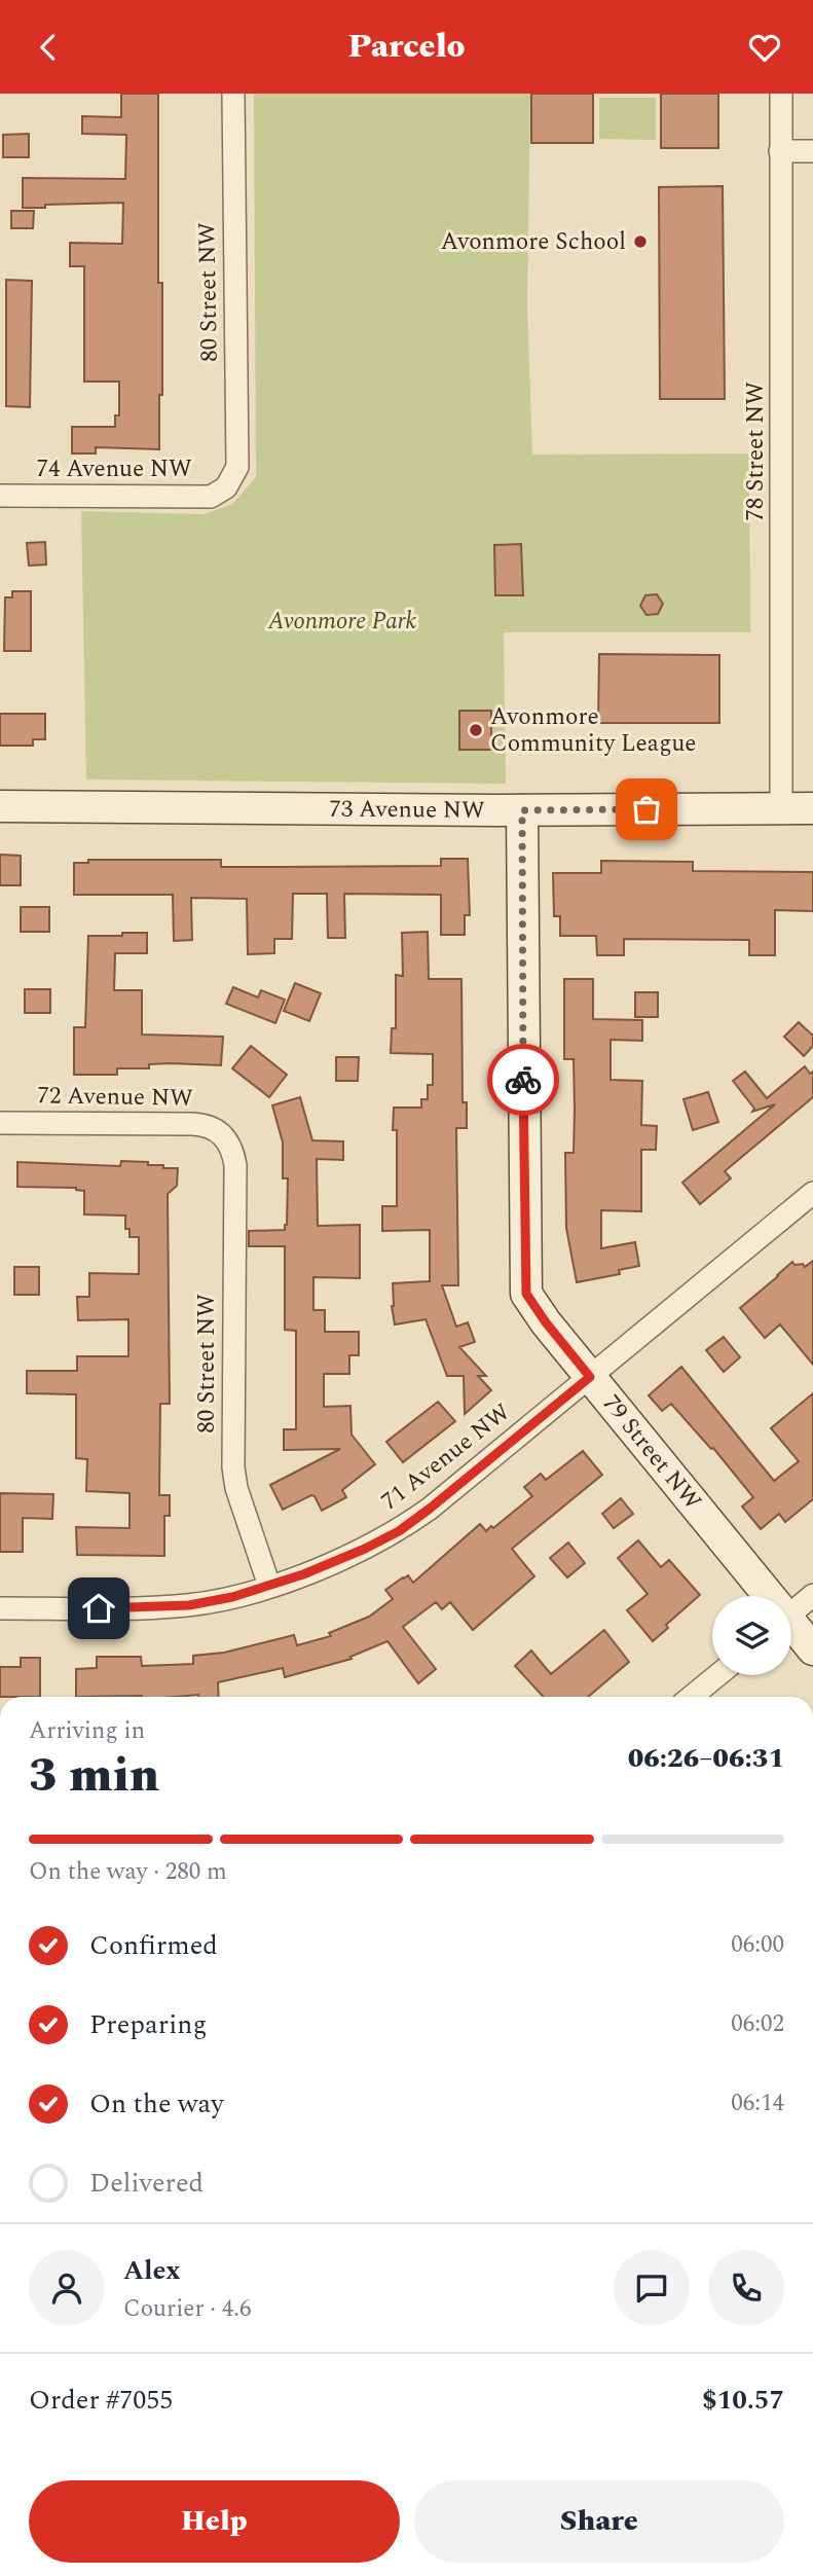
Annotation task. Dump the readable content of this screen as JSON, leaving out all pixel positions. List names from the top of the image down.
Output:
{
  "streets": {
    "street": [
      "80 Street NW",
      "78 Street NW",
      "74 Avenue NW",
      "73 Avenue NW",
      "72 Avenue NW",
      "79 Street NW",
      "71 Avenue NW"
    ]
  },
  "crossings": [
    ["80 Street NW", "74 Avenue NW"],
    ["80 Street NW", "72 Avenue NW"],
    ["80 Street NW", "71 Avenue NW"],
    ["78 Street NW", "73 Avenue NW"],
    ["73 Avenue NW", "79 Street NW"],
    ["79 Street NW", "71 Avenue NW"]
  ],
  "parks": ["Avonmore Park"],
  "places": ["Avonmore School", "Avonmore Community League"],
  "page": {
    "header": "Parcelo",
    "heading": ["3 min", "Arriving in", "06:26–06:31"],
    "panel": [
      "Alex",
      "Courier · 4.6",
      "Order #7055",
      "$10.57"
    ],
    "bar": "On the way · 280 m",
    "list": [
      ["Confirmed", "06:00"],
      ["Preparing", "06:02"],
      ["On the way", "06:14"],
      "Delivered"
    ],
    "buttons": ["Help", "Share"]
  }
}
